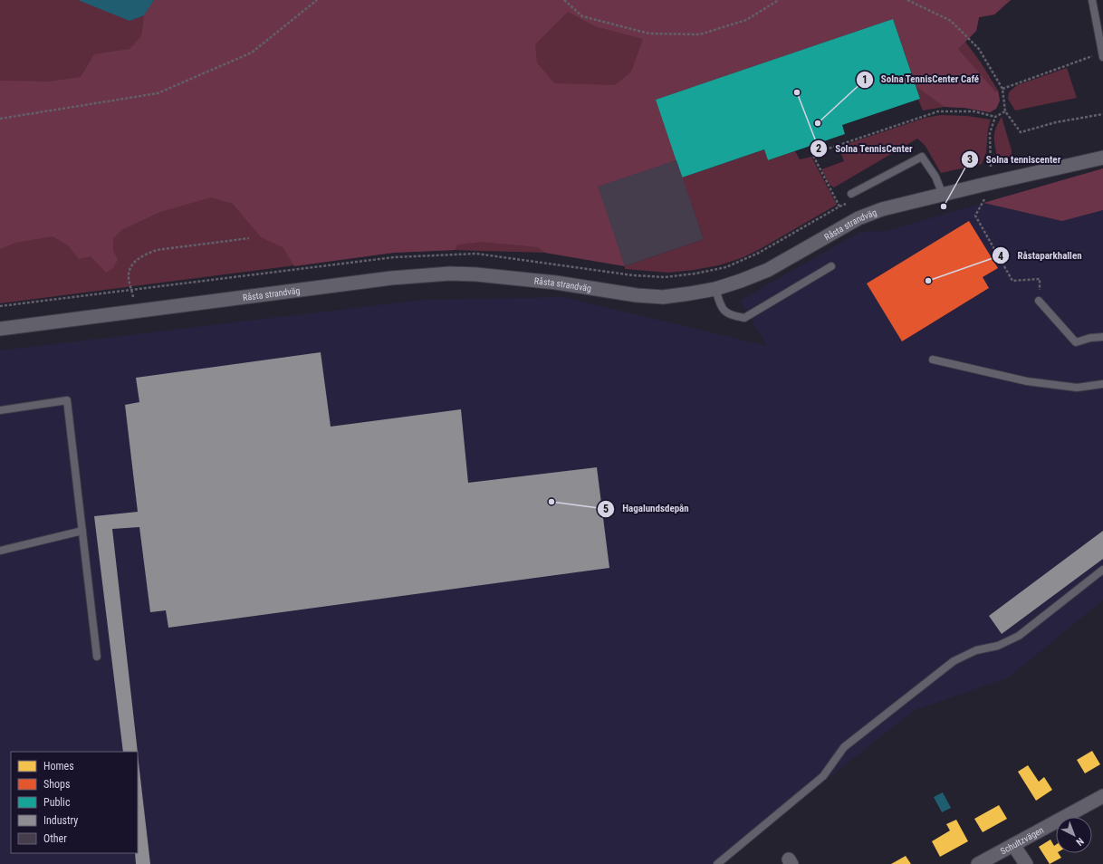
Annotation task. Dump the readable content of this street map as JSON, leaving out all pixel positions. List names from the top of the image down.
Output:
{
  "streets": {
    "street": ["Råsta strandväg", "Schultzvägen"]
  },
  "places": [
    "Solna TennisCenter",
    "Solna TennisCenter Café",
    "Solna tenniscenter",
    "Råstaparkhallen",
    "Hagalundsdepån"
  ],
  "legend": [
    "Homes",
    "Shops",
    "Public",
    "Industry",
    "Other"
  ],
  "north": "bottom right"
}
